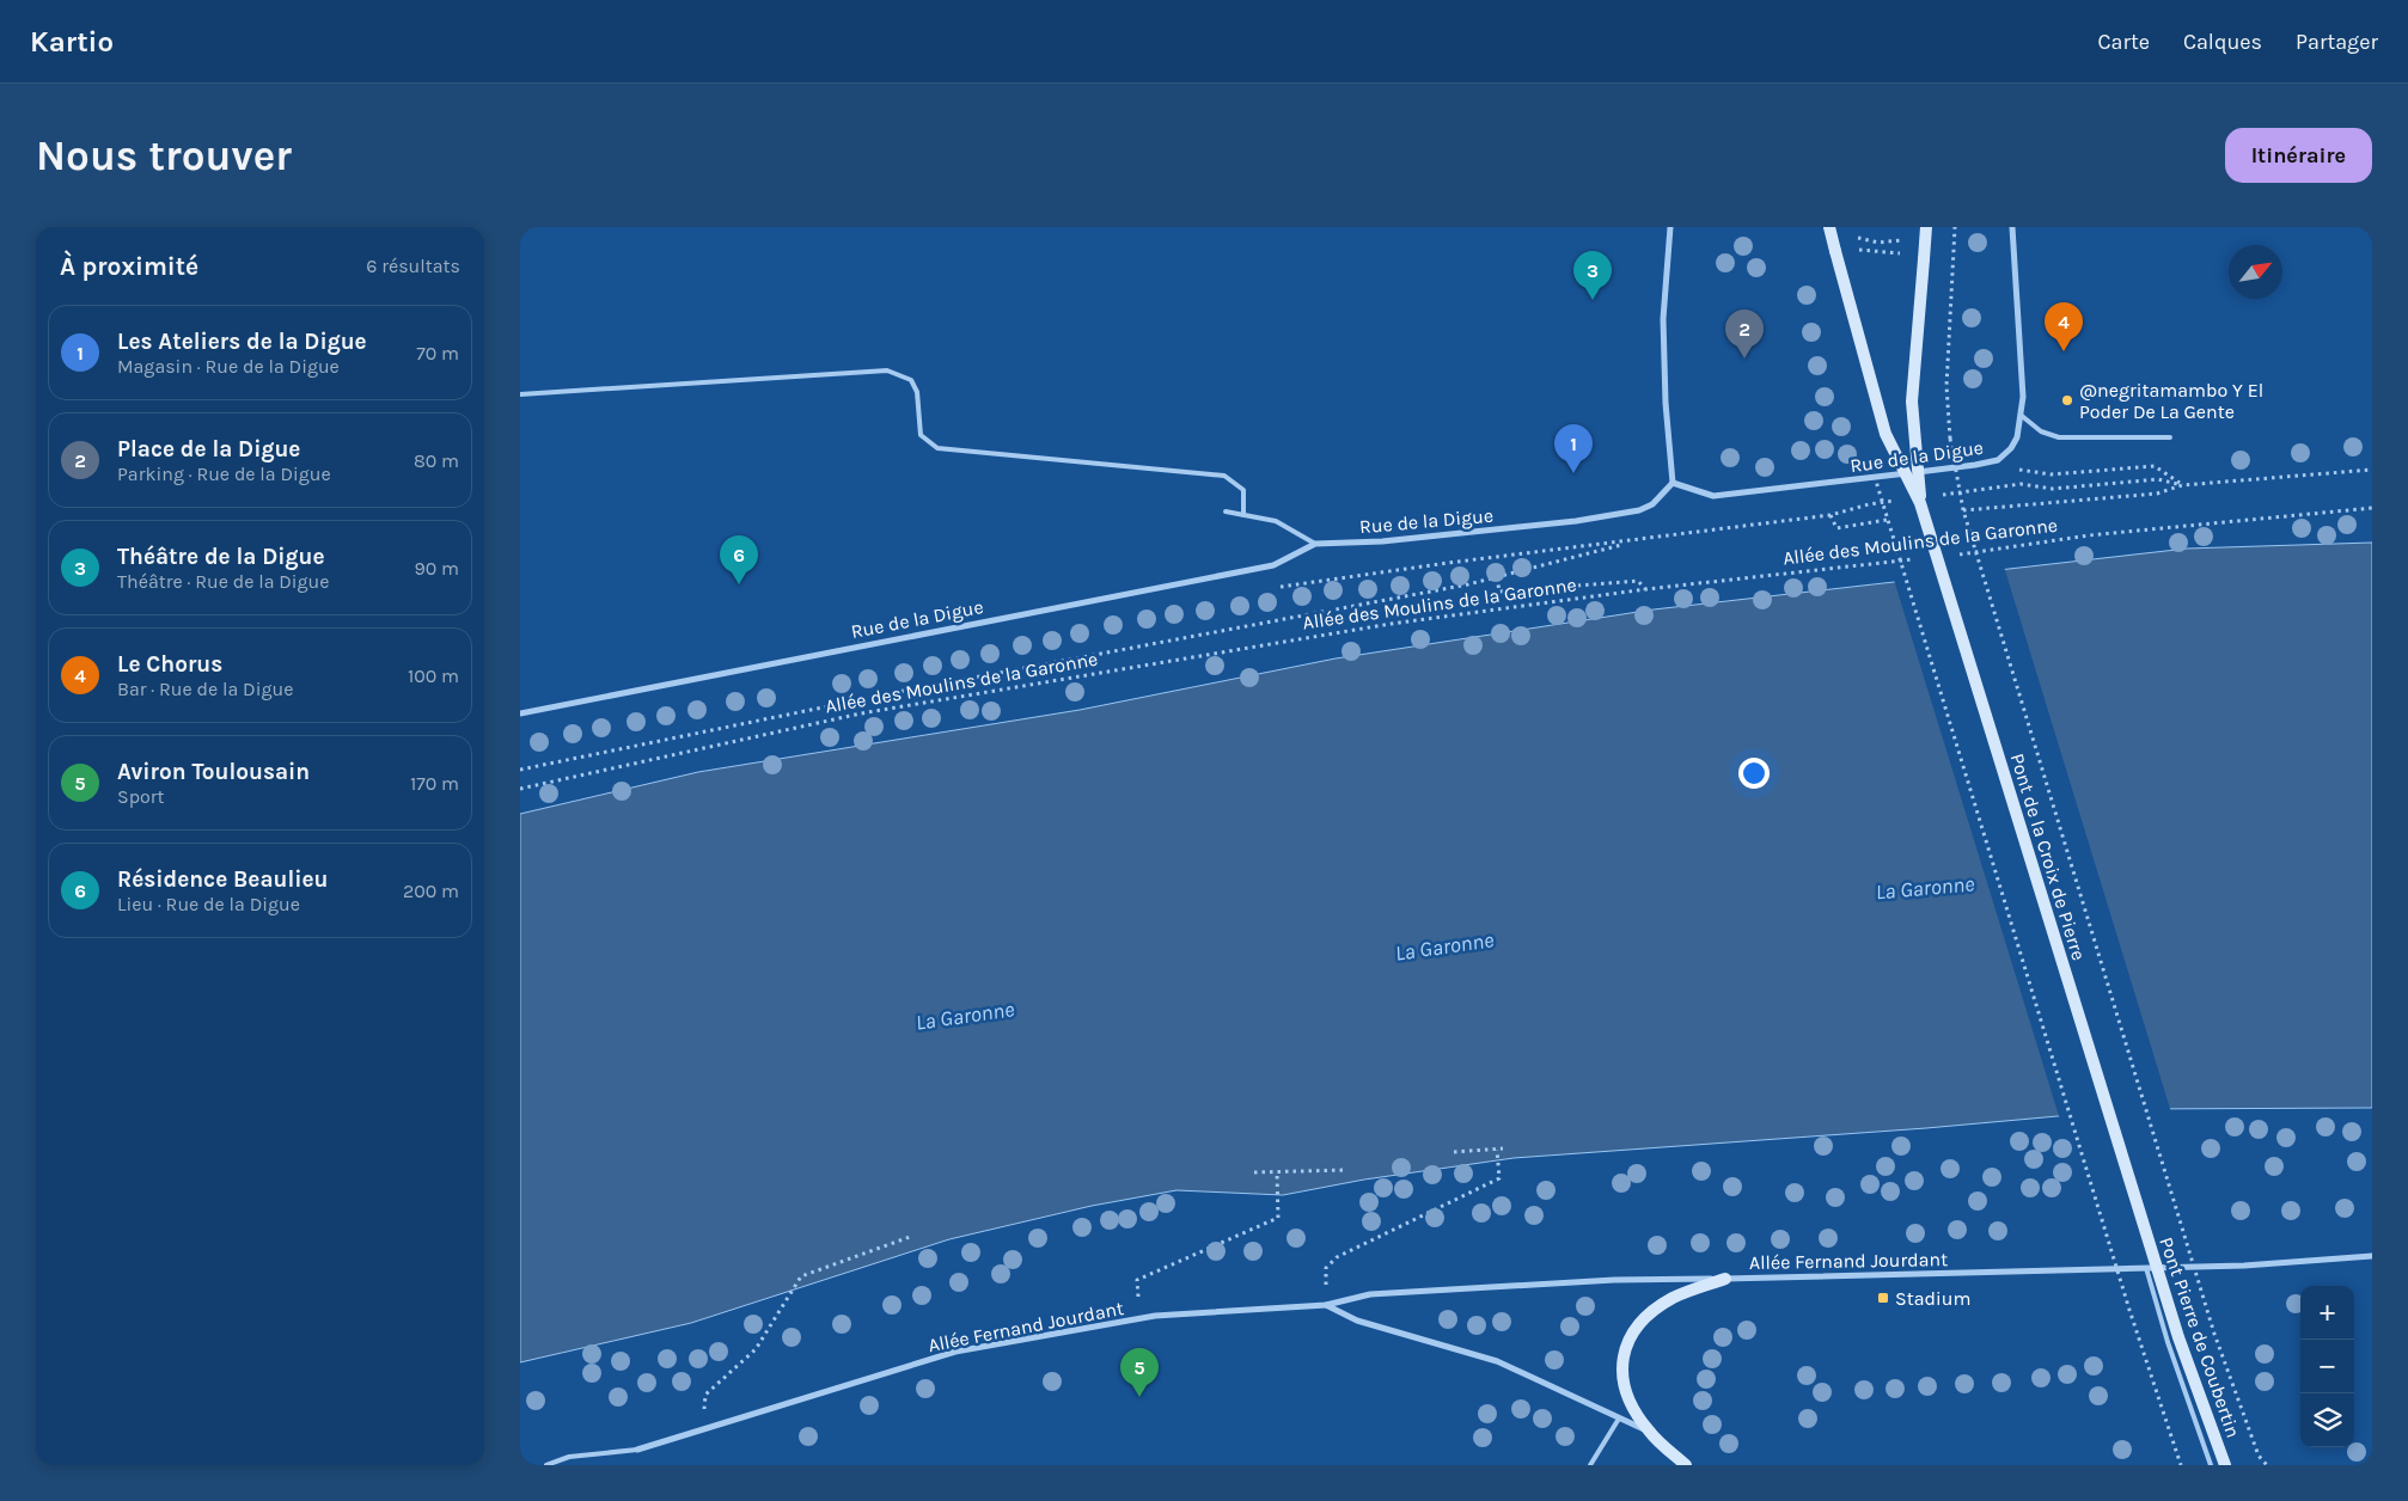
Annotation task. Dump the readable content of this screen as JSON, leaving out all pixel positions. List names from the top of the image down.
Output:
{
  "streets": {
    "main road": ["Pont de la Croix de Pierre", "Pont Pierre de Coubertin"],
    "street": ["Rue de la Digue", "Allée Fernand Jourdant"],
    "path": ["Allée des Moulins de la Garonne"]
  },
  "crossings": [
    ["Pont de la Croix de Pierre", "Pont Pierre de Coubertin"]
  ],
  "water": ["La Garonne"],
  "places": {
    "other": ["@negritamambo Y El Poder De La Gente"],
    "transit": ["Stadium"]
  },
  "north": "top right",
  "page": {
    "header": "Kartio",
    "nav": ["Carte", "Calques", "Partager"],
    "buttons": "Itinéraire",
    "title": "Nous trouver",
    "heading": ["À proximité", "6 résultats"],
    "pins": [
      "3",
      "4",
      "2",
      "1",
      "6",
      "5"
    ],
    "list": [
      {
        "mark": "1",
        "name": "Les Ateliers de la Digue",
        "note": "Magasin · Rue de la Digue",
        "value": "70 m"
      },
      {
        "mark": "2",
        "name": "Place de la Digue",
        "note": "Parking · Rue de la Digue",
        "value": "80 m"
      },
      {
        "mark": "3",
        "name": "Théâtre de la Digue",
        "note": "Théâtre · Rue de la Digue",
        "value": "90 m"
      },
      {
        "mark": "4",
        "name": "Le Chorus",
        "note": "Bar · Rue de la Digue",
        "value": "100 m"
      },
      {
        "mark": "5",
        "name": "Aviron Toulousain",
        "note": "Sport",
        "value": "170 m"
      },
      {
        "mark": "6",
        "name": "Résidence Beaulieu",
        "note": "Lieu · Rue de la Digue",
        "value": "200 m"
      }
    ],
    "map_buttons": ["+", "−"]
  }
}
